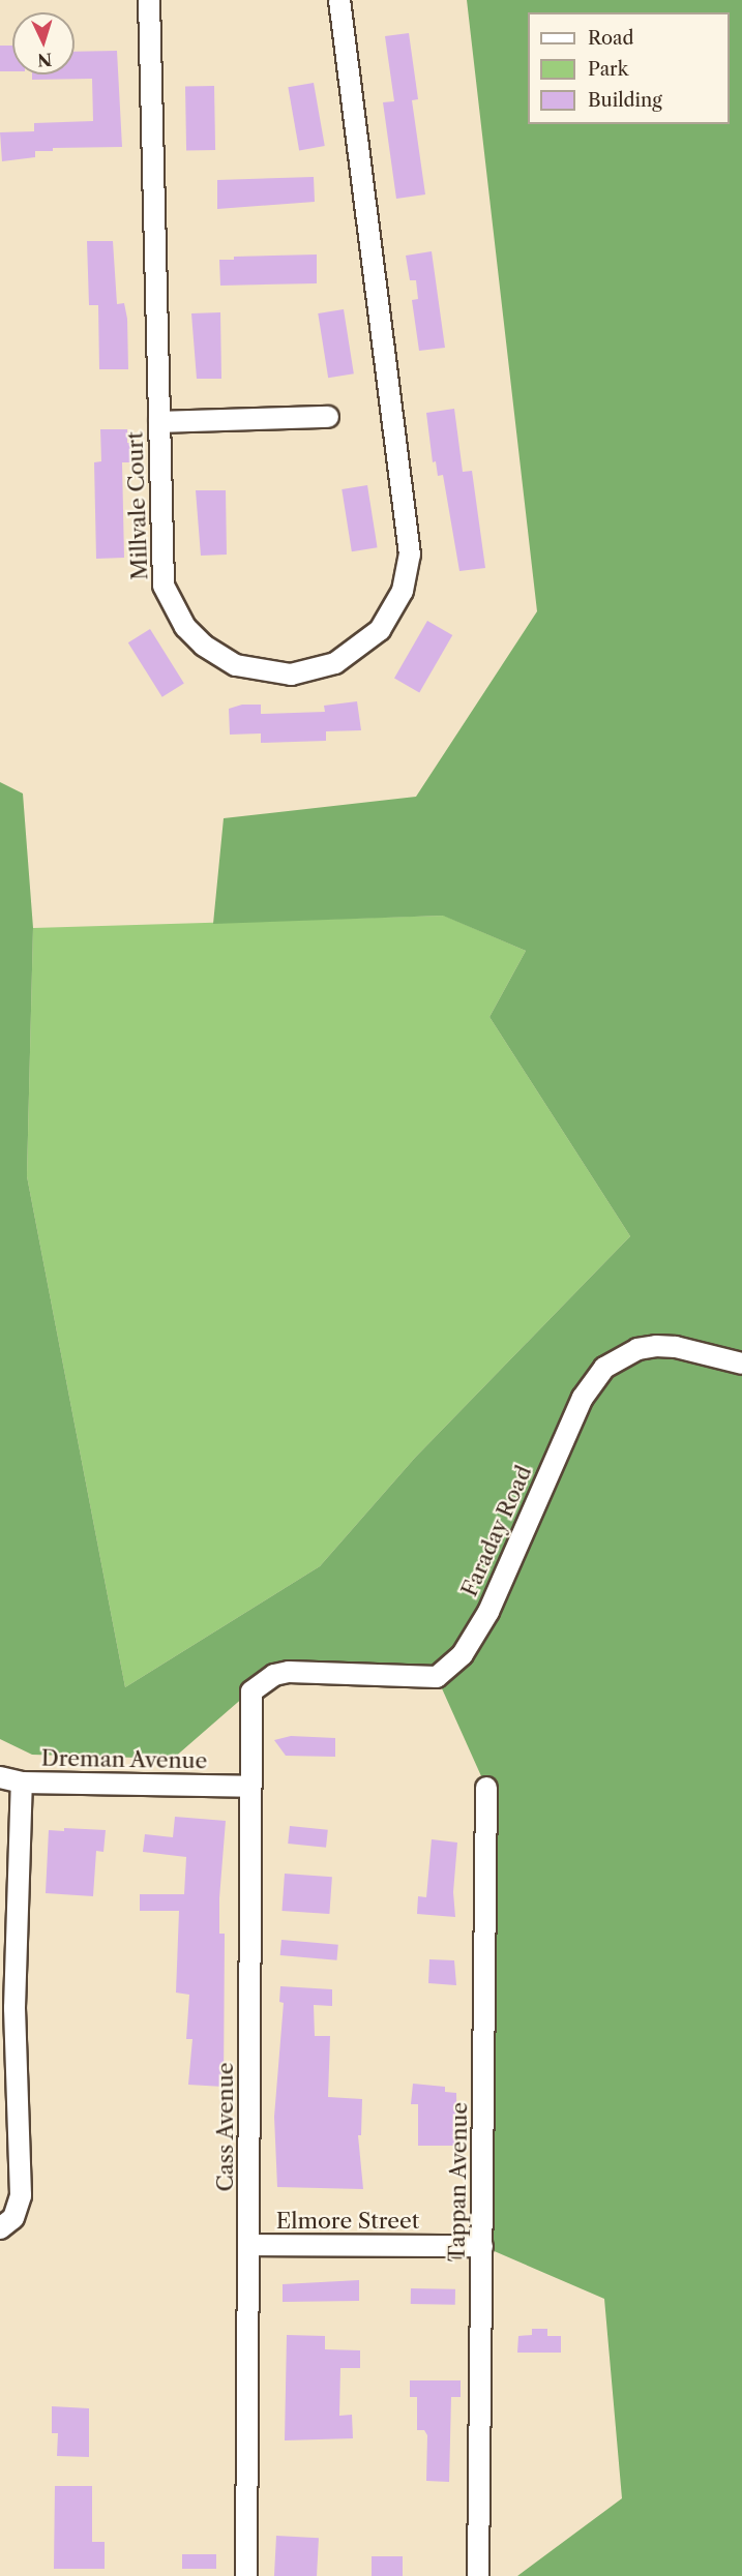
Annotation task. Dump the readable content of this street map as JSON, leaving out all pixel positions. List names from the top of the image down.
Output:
{
  "streets": {
    "street": [
      "Millvale Court",
      "Faraday Road",
      "Dreman Avenue",
      "Cass Avenue",
      "Tappan Avenue",
      "Elmore Street"
    ]
  },
  "crossings": [
    ["Faraday Road", "Cass Avenue"],
    ["Dreman Avenue", "Cass Avenue"],
    ["Cass Avenue", "Elmore Street"],
    ["Tappan Avenue", "Elmore Street"]
  ],
  "legend": ["Road", "Park", "Building"],
  "north": "bottom"
}
